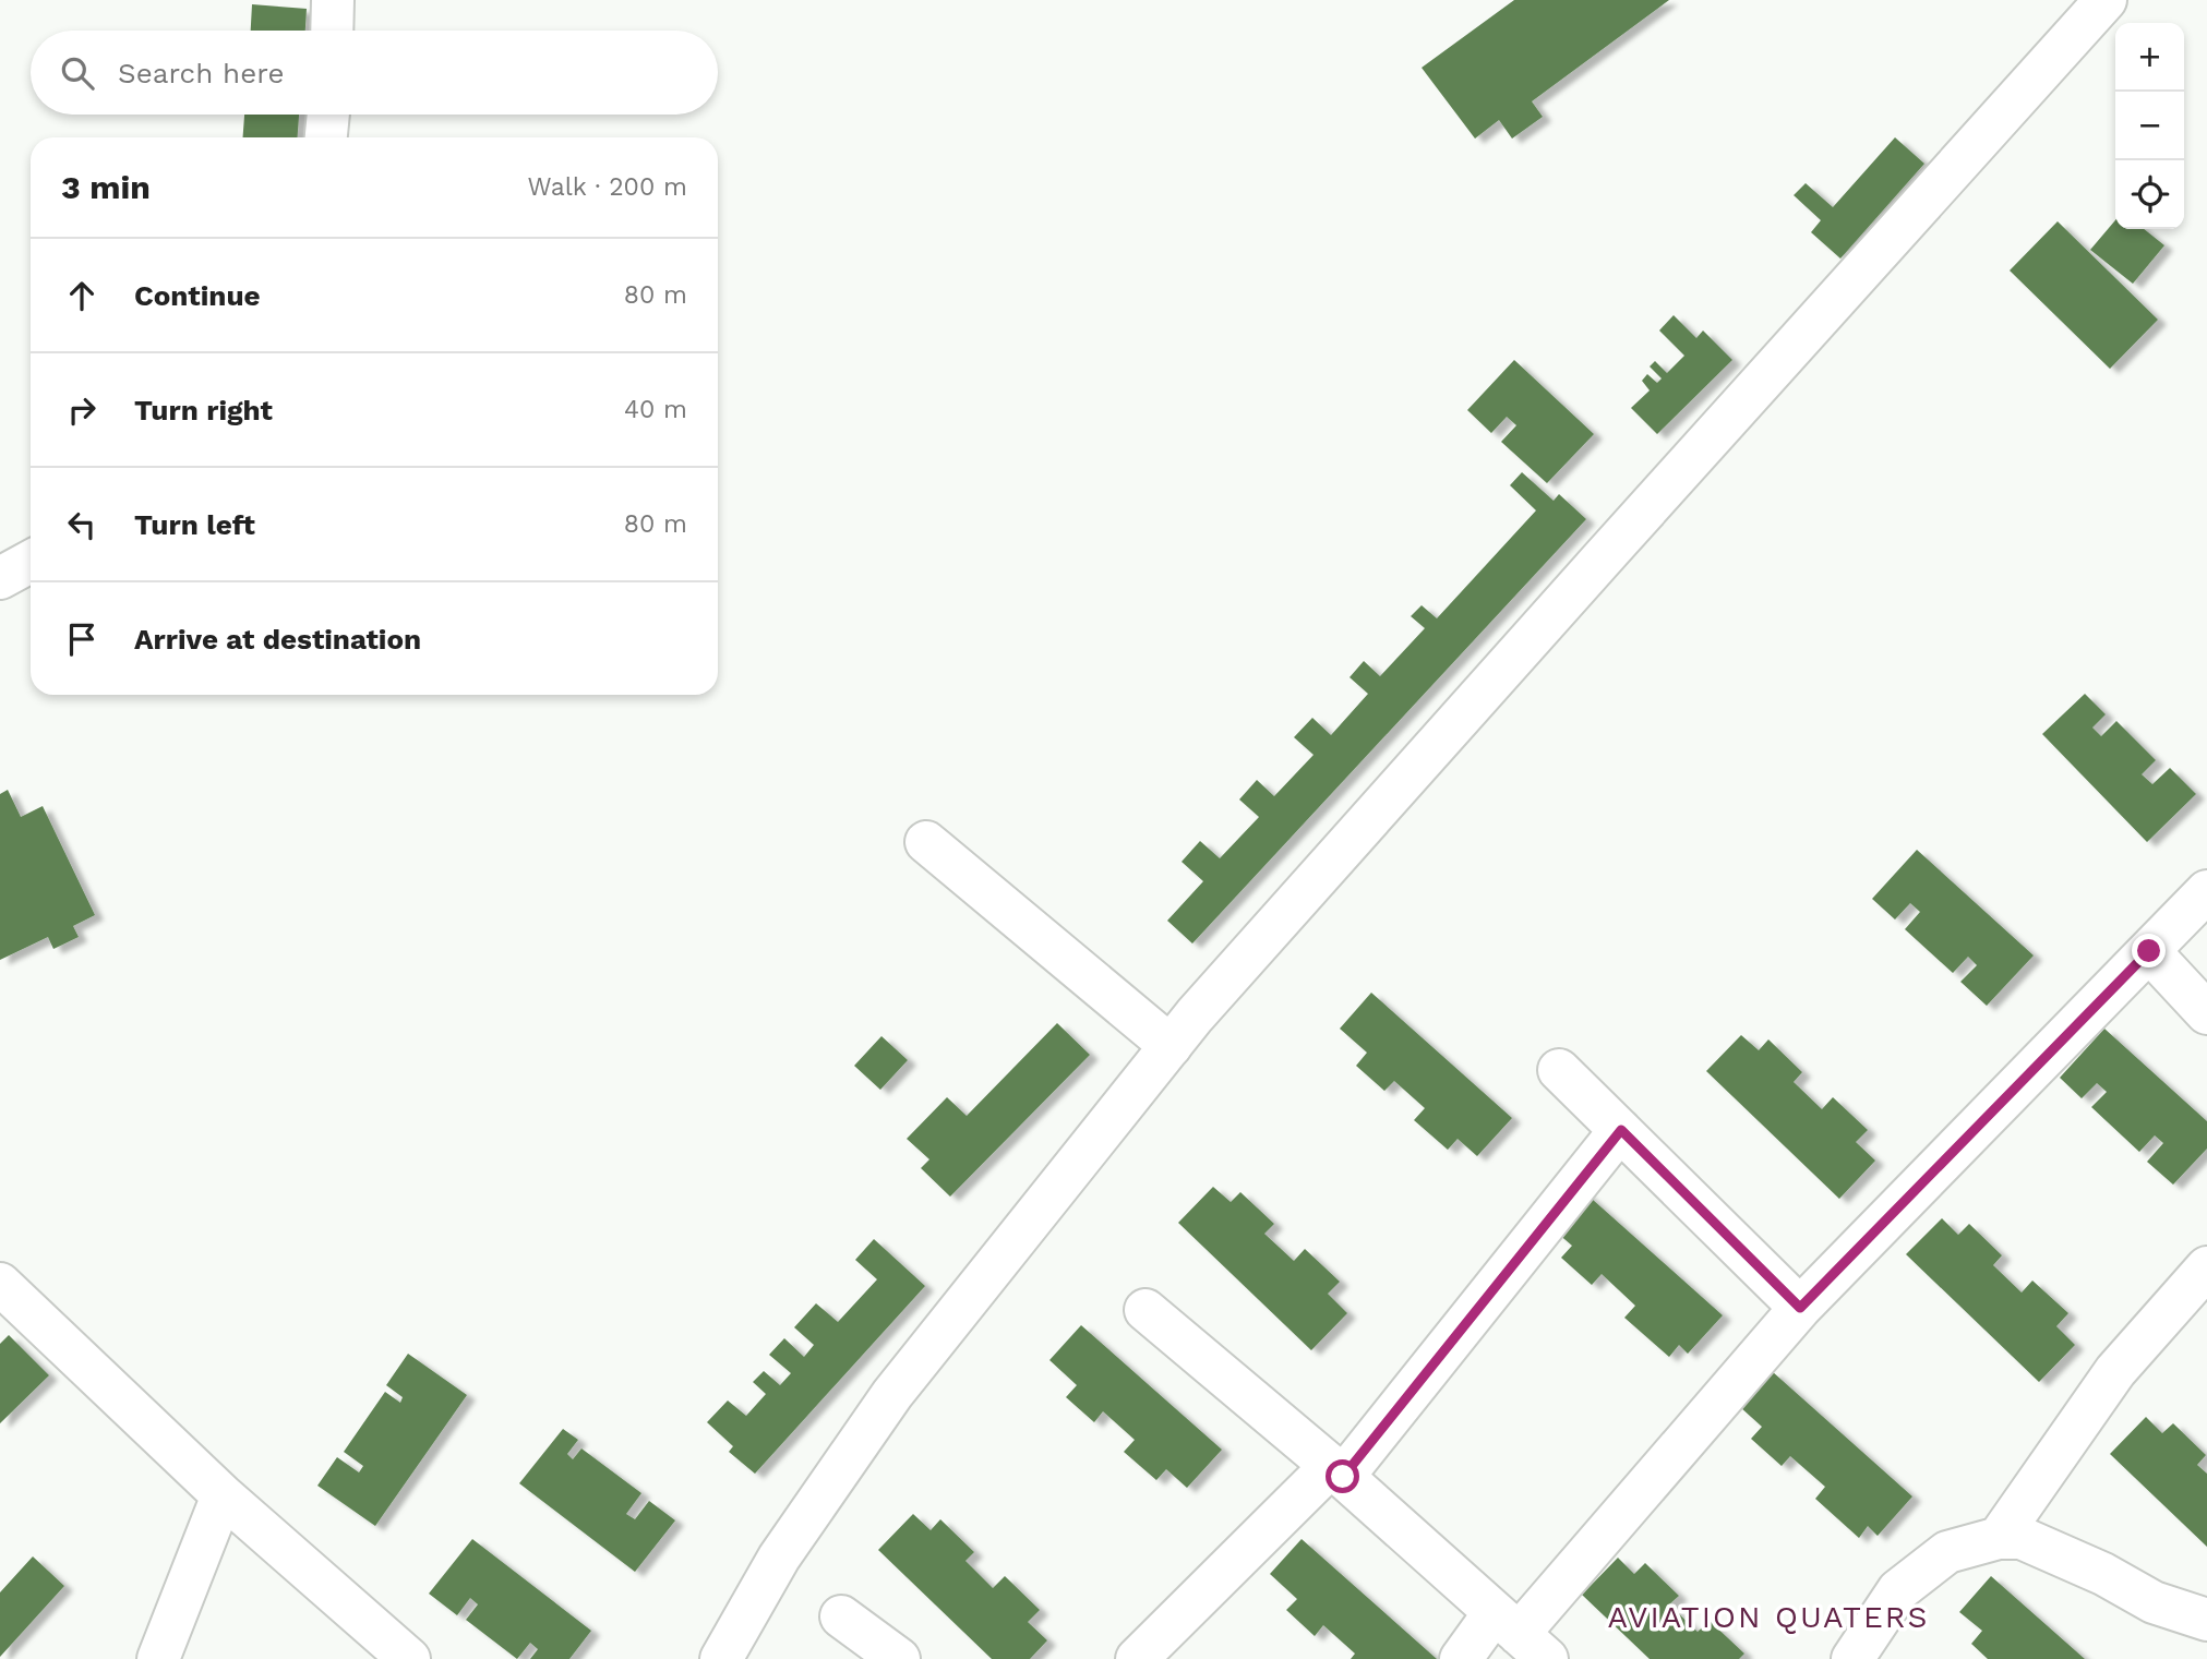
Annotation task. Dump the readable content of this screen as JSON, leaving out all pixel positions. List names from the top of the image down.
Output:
{
  "districts": ["AVIATION QUATERS"],
  "page": {
    "map_buttons": ["+", "−"],
    "search": "Search here",
    "heading": ["3 min", "Walk · 200 m"],
    "list": [
      ["Continue", "80 m"],
      ["Turn right", "40 m"],
      ["Turn left", "80 m"],
      "Arrive at destination"
    ]
  }
}
